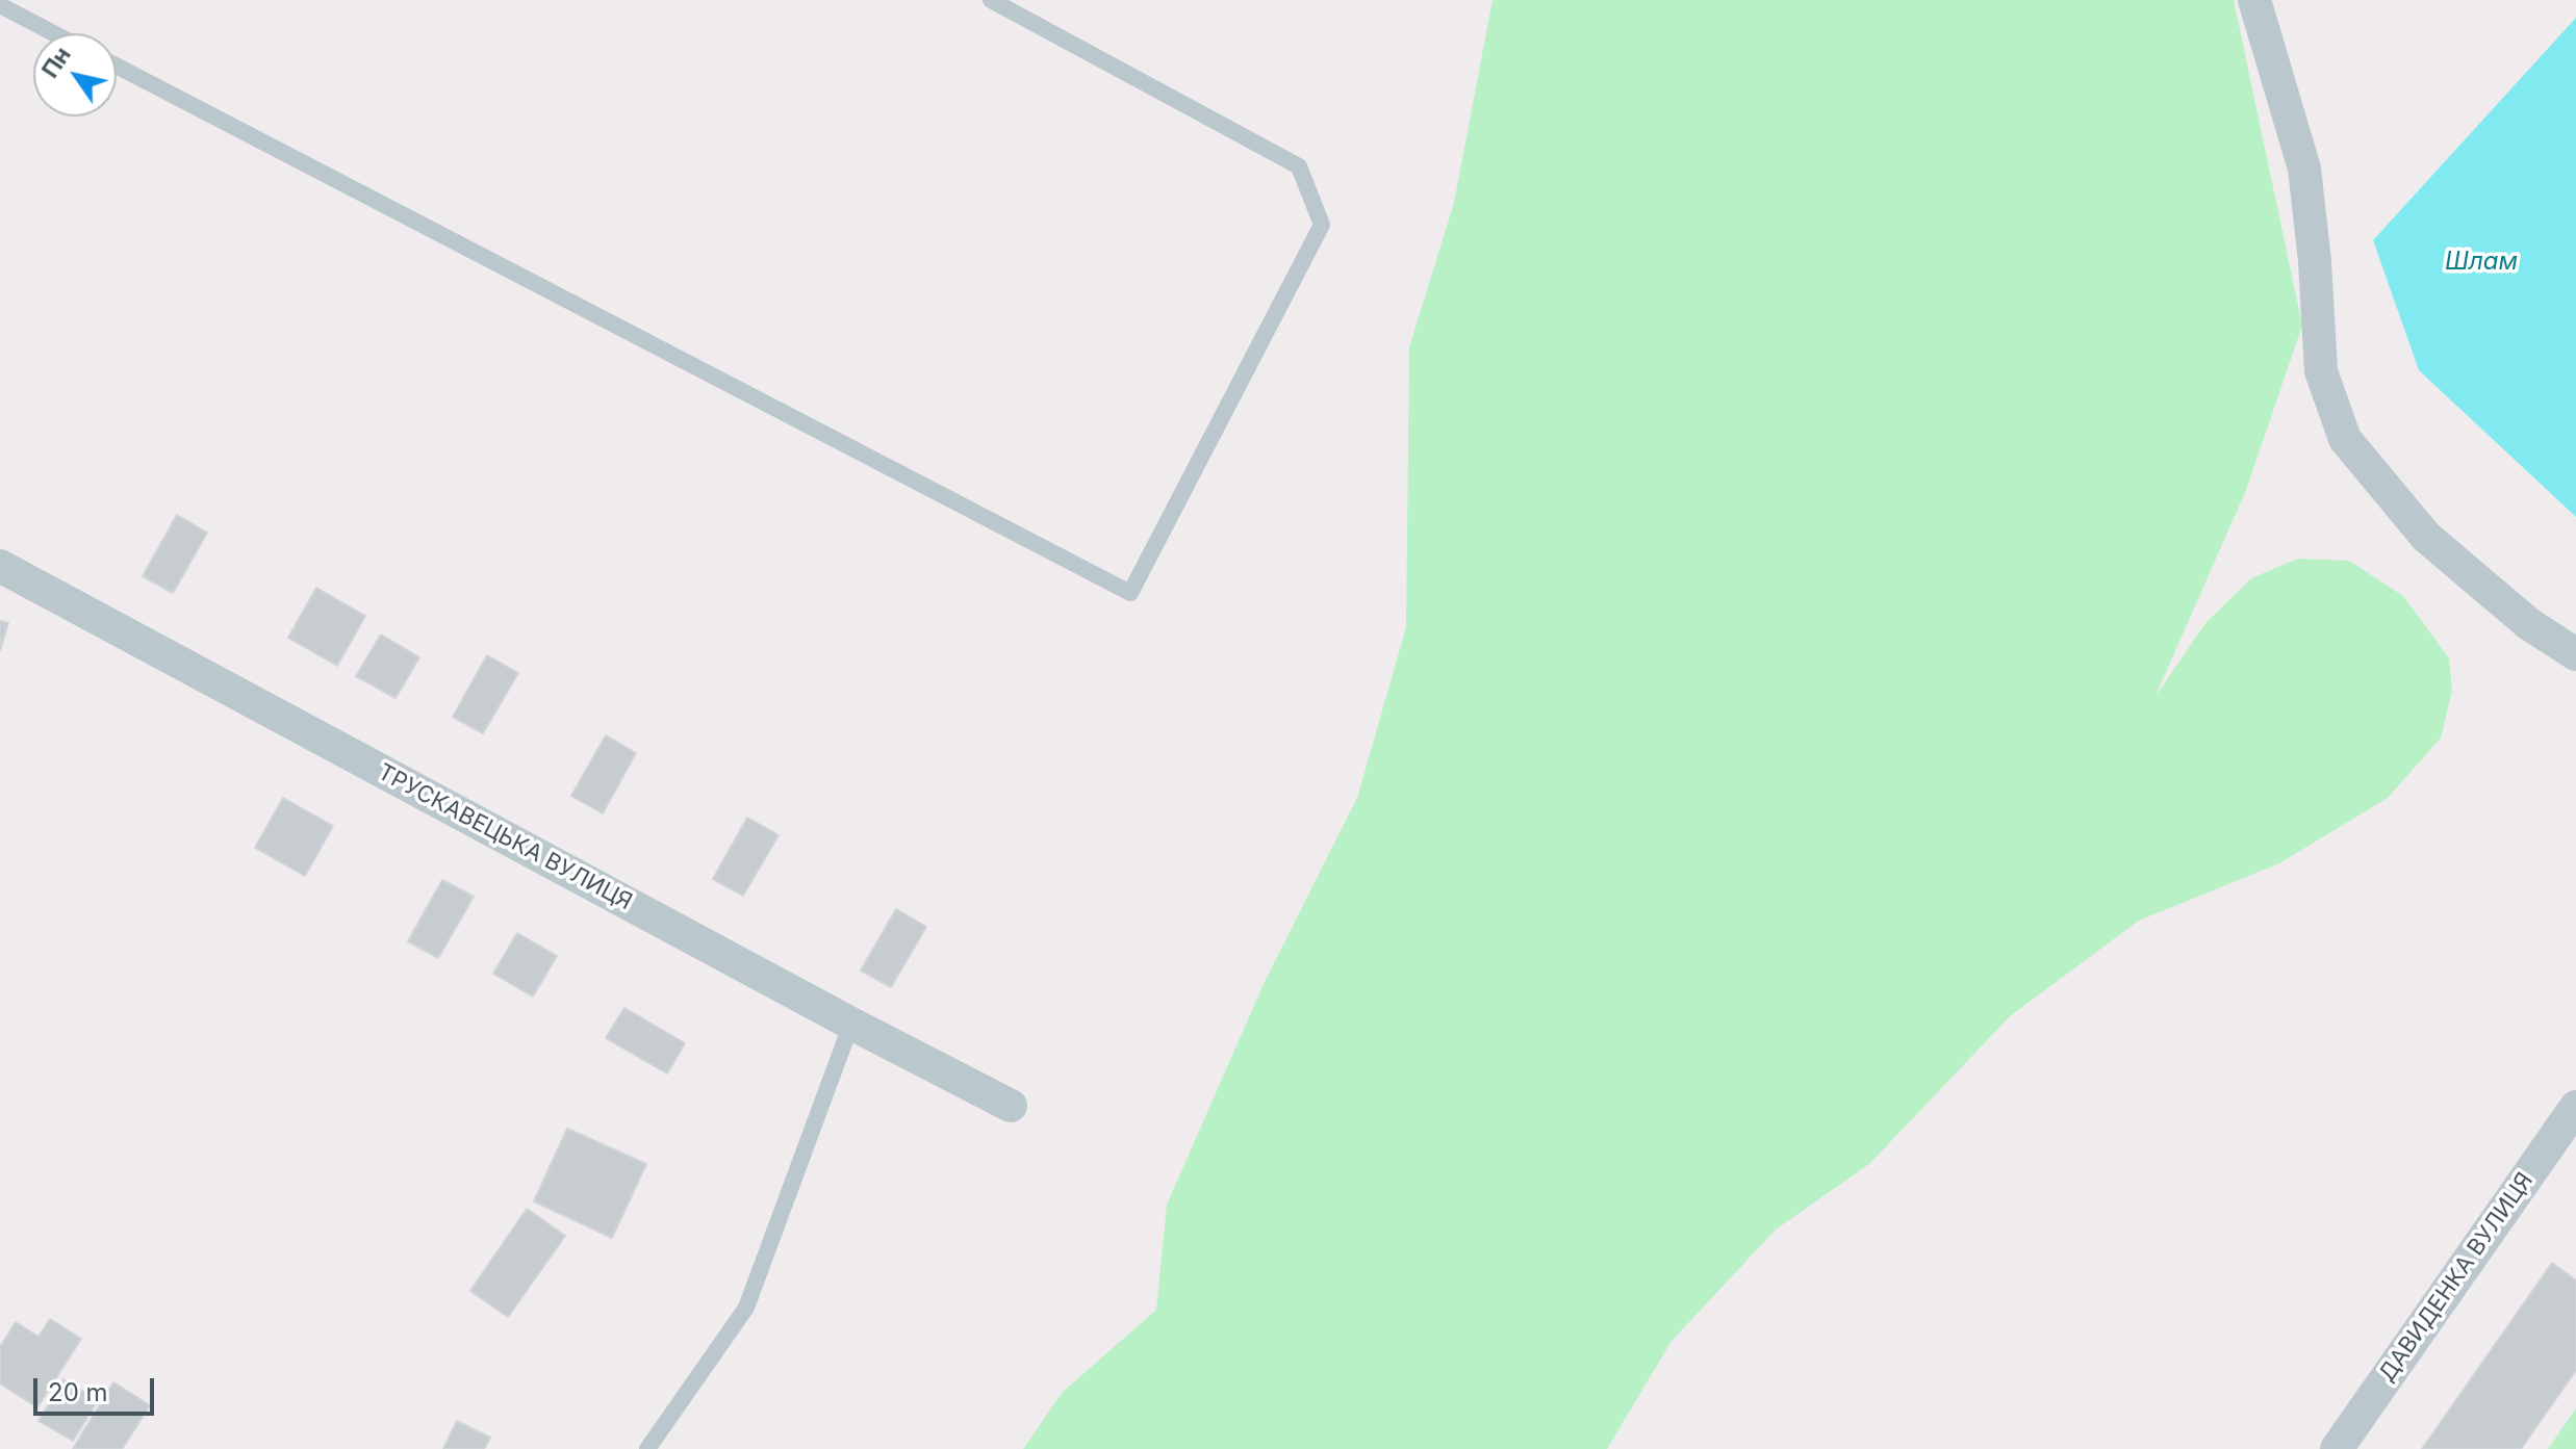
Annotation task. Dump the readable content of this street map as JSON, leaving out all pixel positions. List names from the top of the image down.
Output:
{
  "streets": {
    "street": ["ТРУСКАВЕЦЬКА ВУЛИЦЯ", "ДАВИДЕНКА ВУЛИЦЯ"]
  },
  "water": ["Шлам"],
  "scale_bar": "20 m",
  "north": "top left"
}
